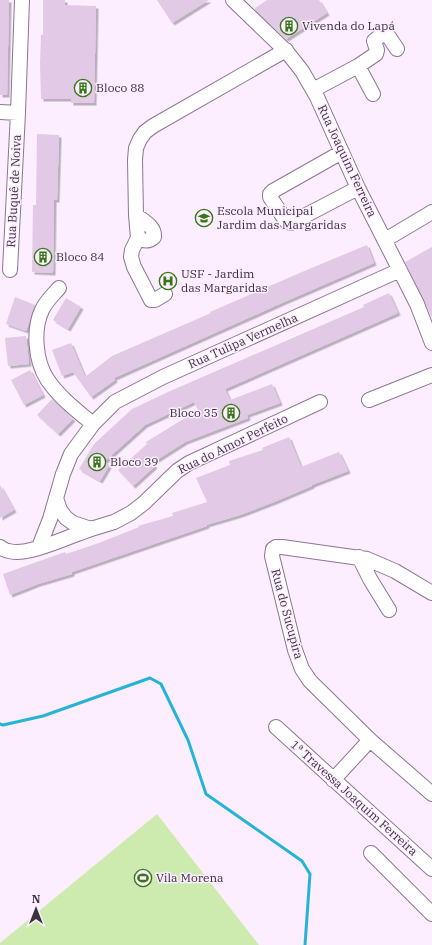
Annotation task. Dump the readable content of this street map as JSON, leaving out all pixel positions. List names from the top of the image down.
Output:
{
  "streets": {
    "street": [
      "Rua Joaquim Ferreira",
      "Rua Buquê de Noiva",
      "Rua Tulipa Vermelha",
      "Rua do Amor Perfeito",
      "Rua do Sucupira",
      "1ª Travessa Joaquim Ferreira"
    ]
  },
  "crossings": [
    ["Rua Joaquim Ferreira", "Rua Tulipa Vermelha"],
    ["Rua Tulipa Vermelha", "Rua do Amor Perfeito"]
  ],
  "places": {
    "building": [
      "Vivenda do Lapá",
      "Bloco 88",
      "Bloco 84",
      "Bloco 35",
      "Bloco 39"
    ],
    "school or university": ["Escola Municipal Jardim das Margaridas"],
    "hospital": ["USF - Jardim das Margaridas"],
    "sports": ["Vila Morena"]
  },
  "north": "top"
}
